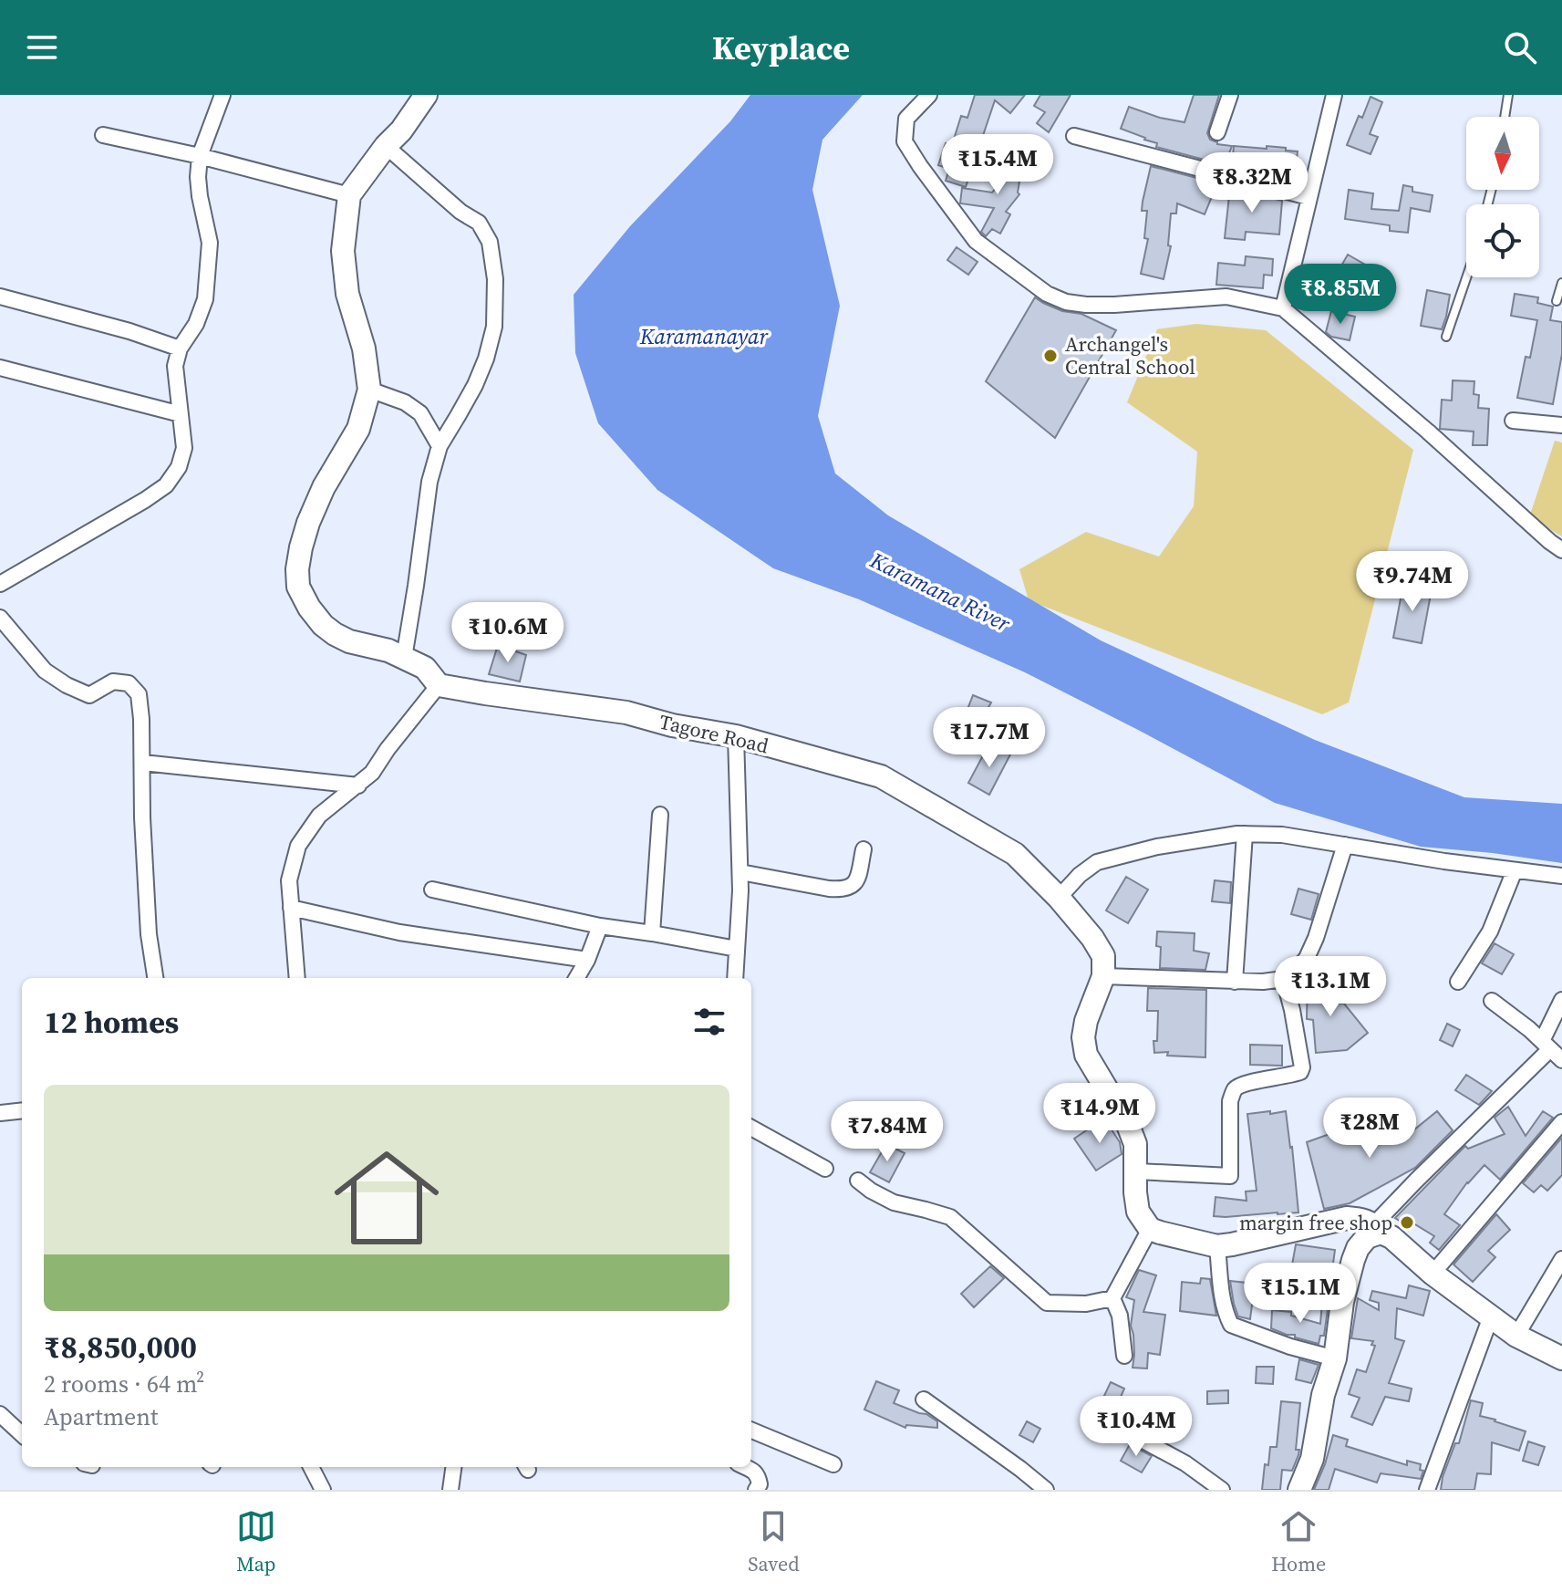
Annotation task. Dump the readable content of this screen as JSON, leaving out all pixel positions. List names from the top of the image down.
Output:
{
  "streets": {
    "street": ["Tagore Road"]
  },
  "water": ["Karamanayar", "Karamana River"],
  "places": ["Archangel's Central School", "margin free shop"],
  "north": "bottom",
  "page": {
    "header": "Keyplace",
    "price": [
      "₹15.4M",
      "₹8.32M",
      "₹8.85M",
      "₹9.74M",
      "₹10.6M",
      "₹17.7M",
      "₹13.1M",
      "₹14.9M",
      "₹28M",
      "₹7.84M",
      "₹15.1M",
      "₹10.4M"
    ],
    "heading": "12 homes",
    "list": [
      {
        "name": "₹8,850,000",
        "note": "2 rooms · 64 m² · Apartment"
      }
    ],
    "tabs": ["Map", "Saved", "Home"]
  }
}
